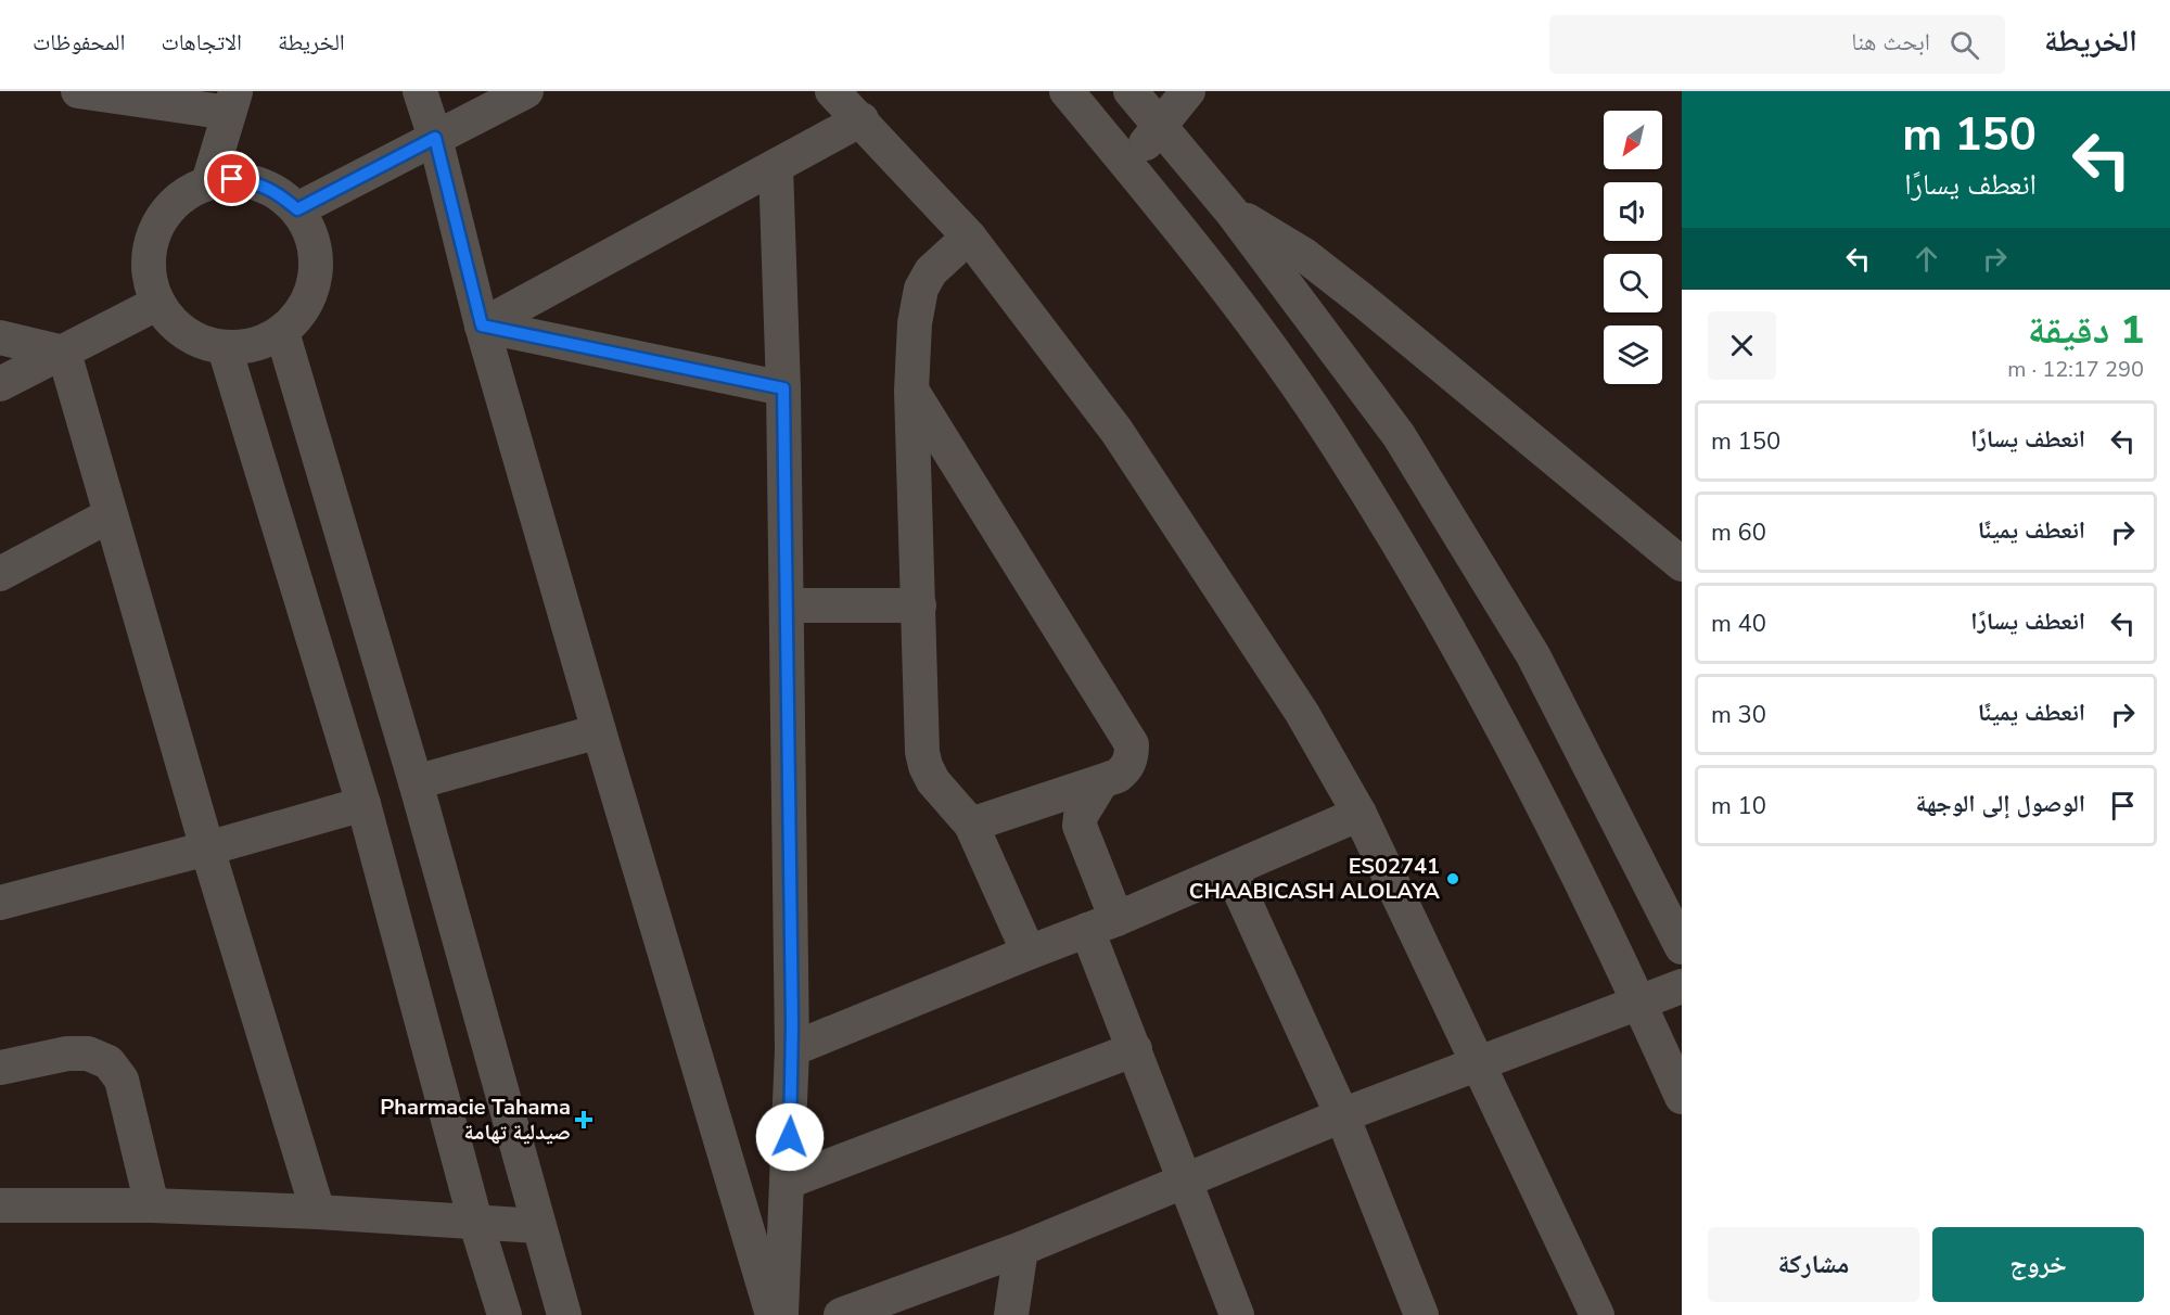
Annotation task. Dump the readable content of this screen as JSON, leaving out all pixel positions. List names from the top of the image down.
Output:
{
  "places": {
    "other": ["ES02741 CHAABICASH ALOLAYA"],
    "health": ["Pharmacie Tahama صيدلية تهامة"]
  },
  "north": "bottom left",
  "page": {
    "header": "الخريطة",
    "search": "ابحث هنا",
    "nav": ["الخريطة", "الاتجاهات", "المحفوظات"],
    "turn": ["150 m", "انعطف يسارًا"],
    "heading": ["1 دقيقة", "290 m · 12:17"],
    "list": [
      {
        "name": "انعطف يسارًا",
        "value": "150 m"
      },
      {
        "name": "انعطف يمينًا",
        "value": "60 m"
      },
      {
        "name": "انعطف يسارًا",
        "value": "40 m"
      },
      {
        "name": "انعطف يمينًا",
        "value": "30 m"
      },
      {
        "name": "الوصول إلى الوجهة",
        "value": "10 m"
      }
    ],
    "buttons": ["خروج", "مشاركة"]
  }
}
